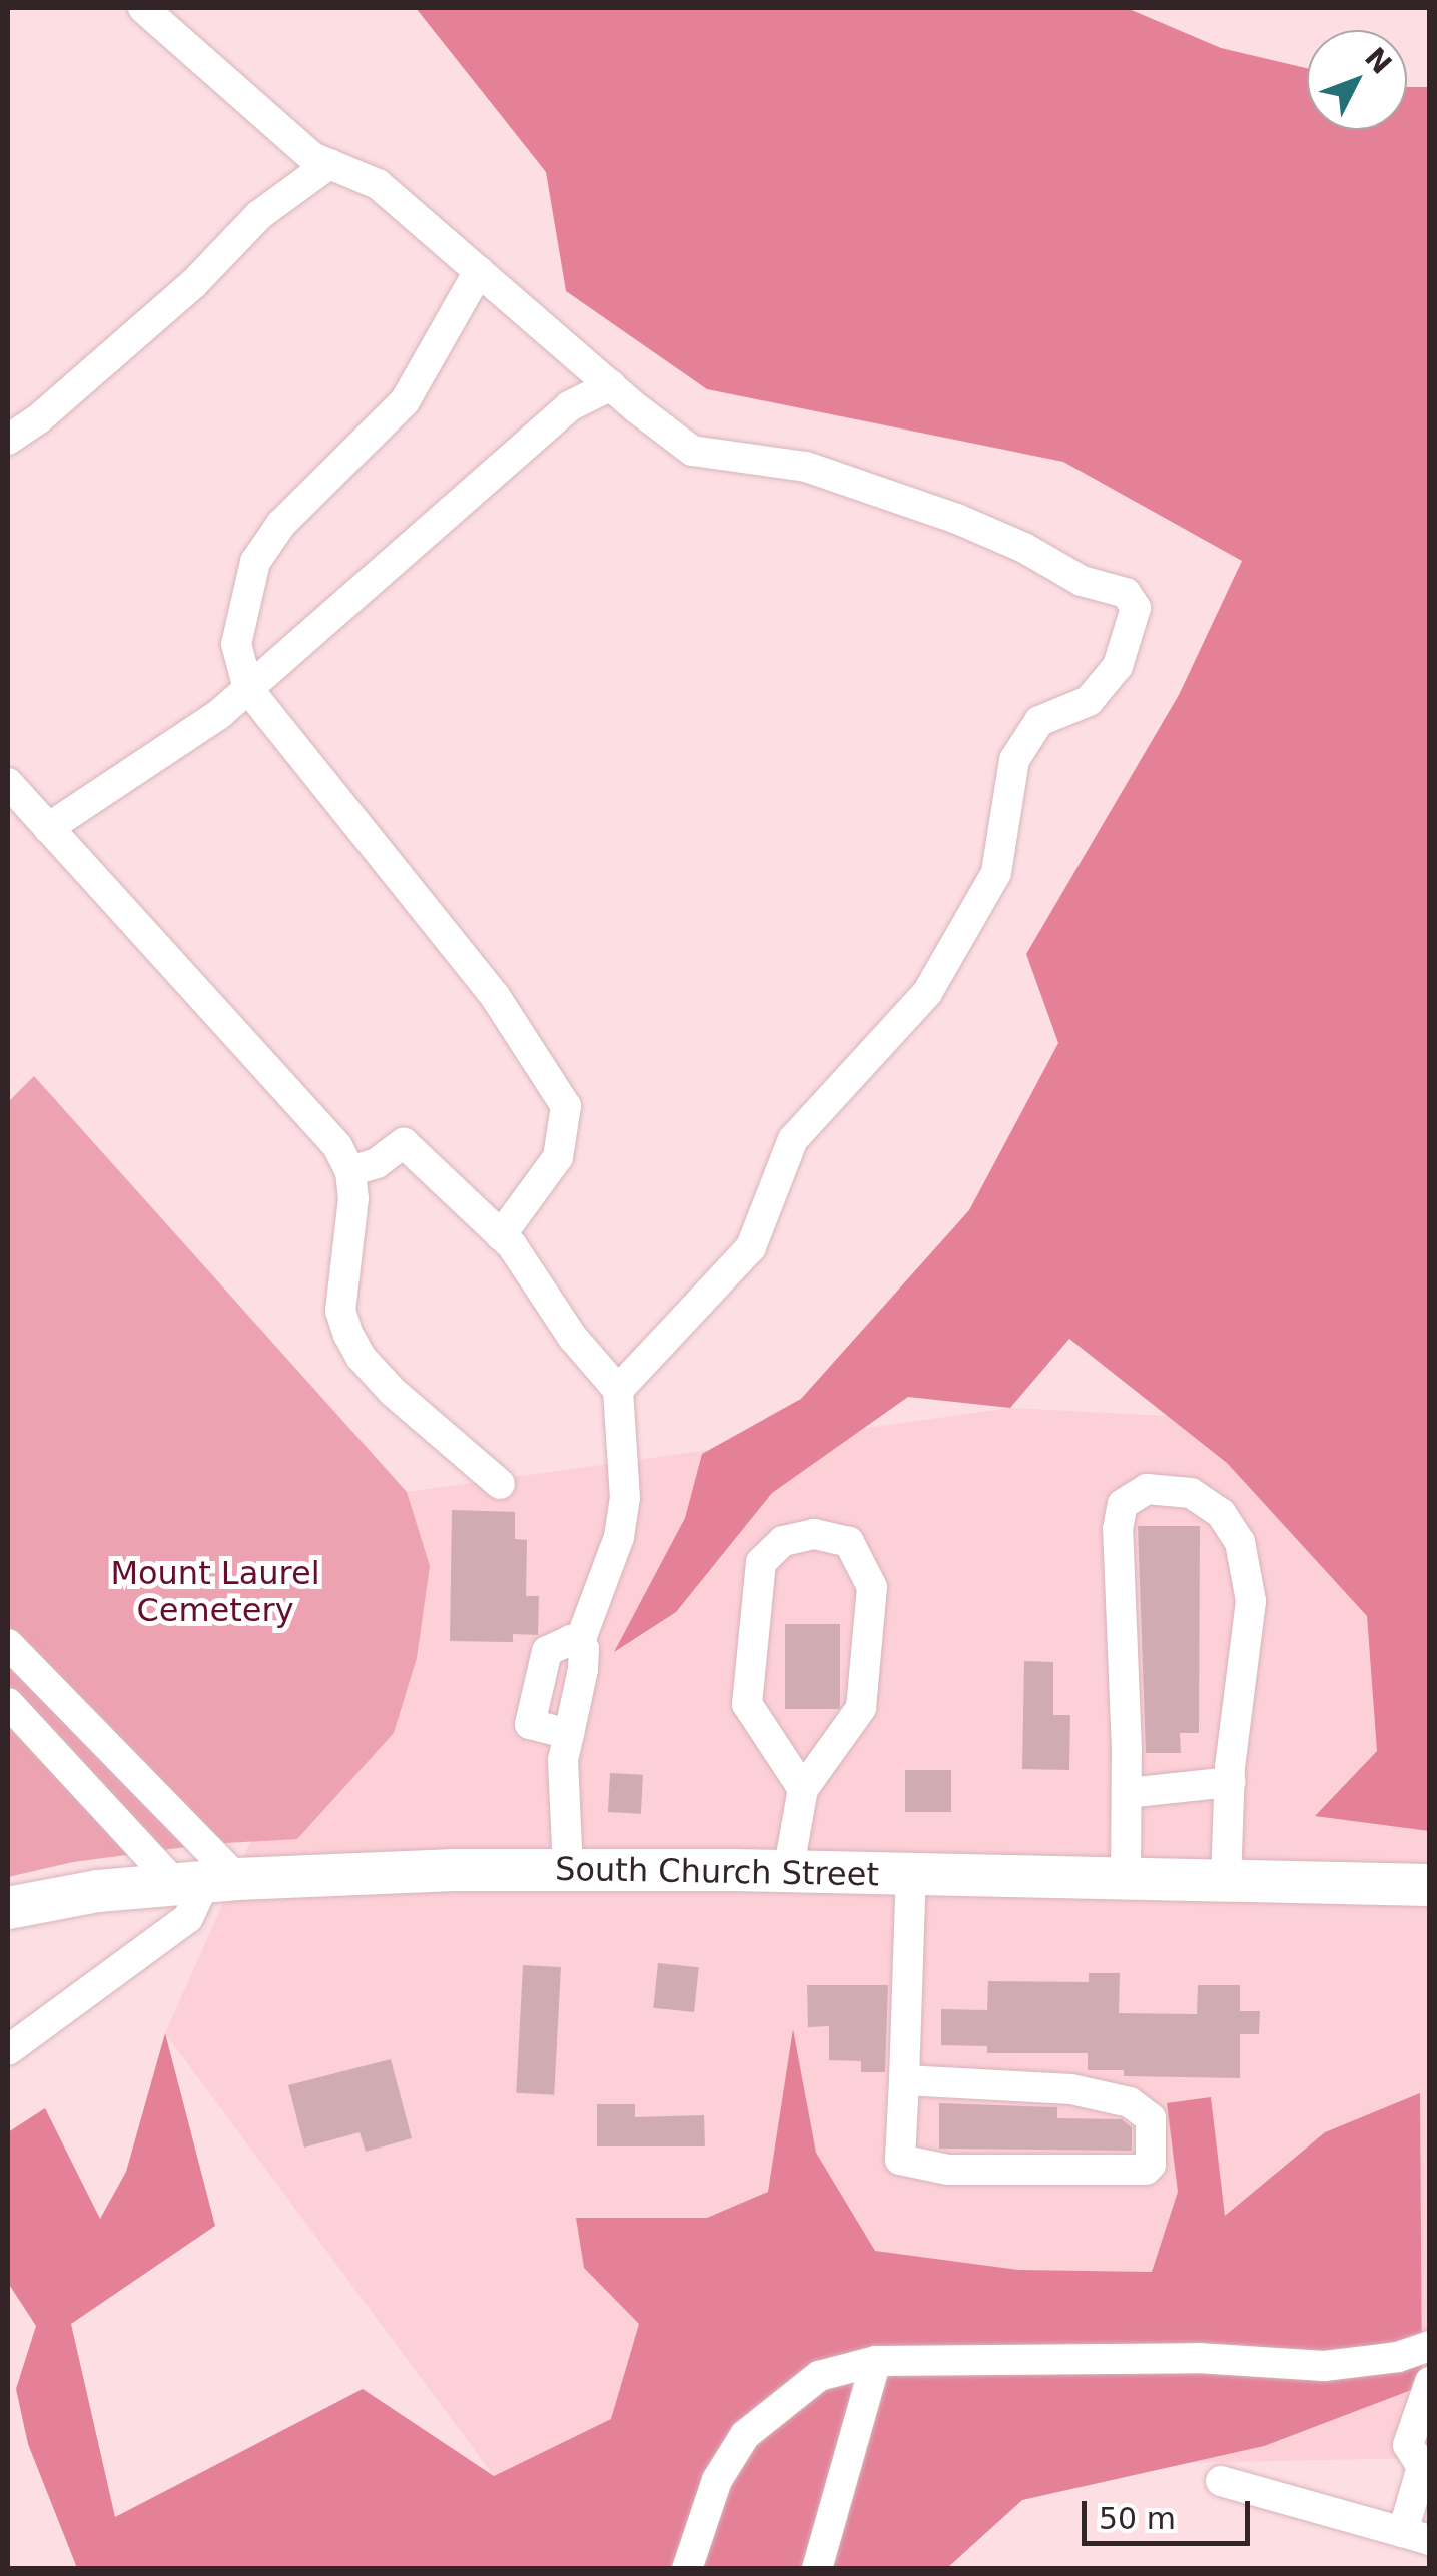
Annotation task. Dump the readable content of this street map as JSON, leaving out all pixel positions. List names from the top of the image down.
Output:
{
  "streets": {
    "highway": ["South Church Street"]
  },
  "parks": ["Mount Laurel Cemetery"],
  "scale_bar": "50 m",
  "north": "top right"
}
